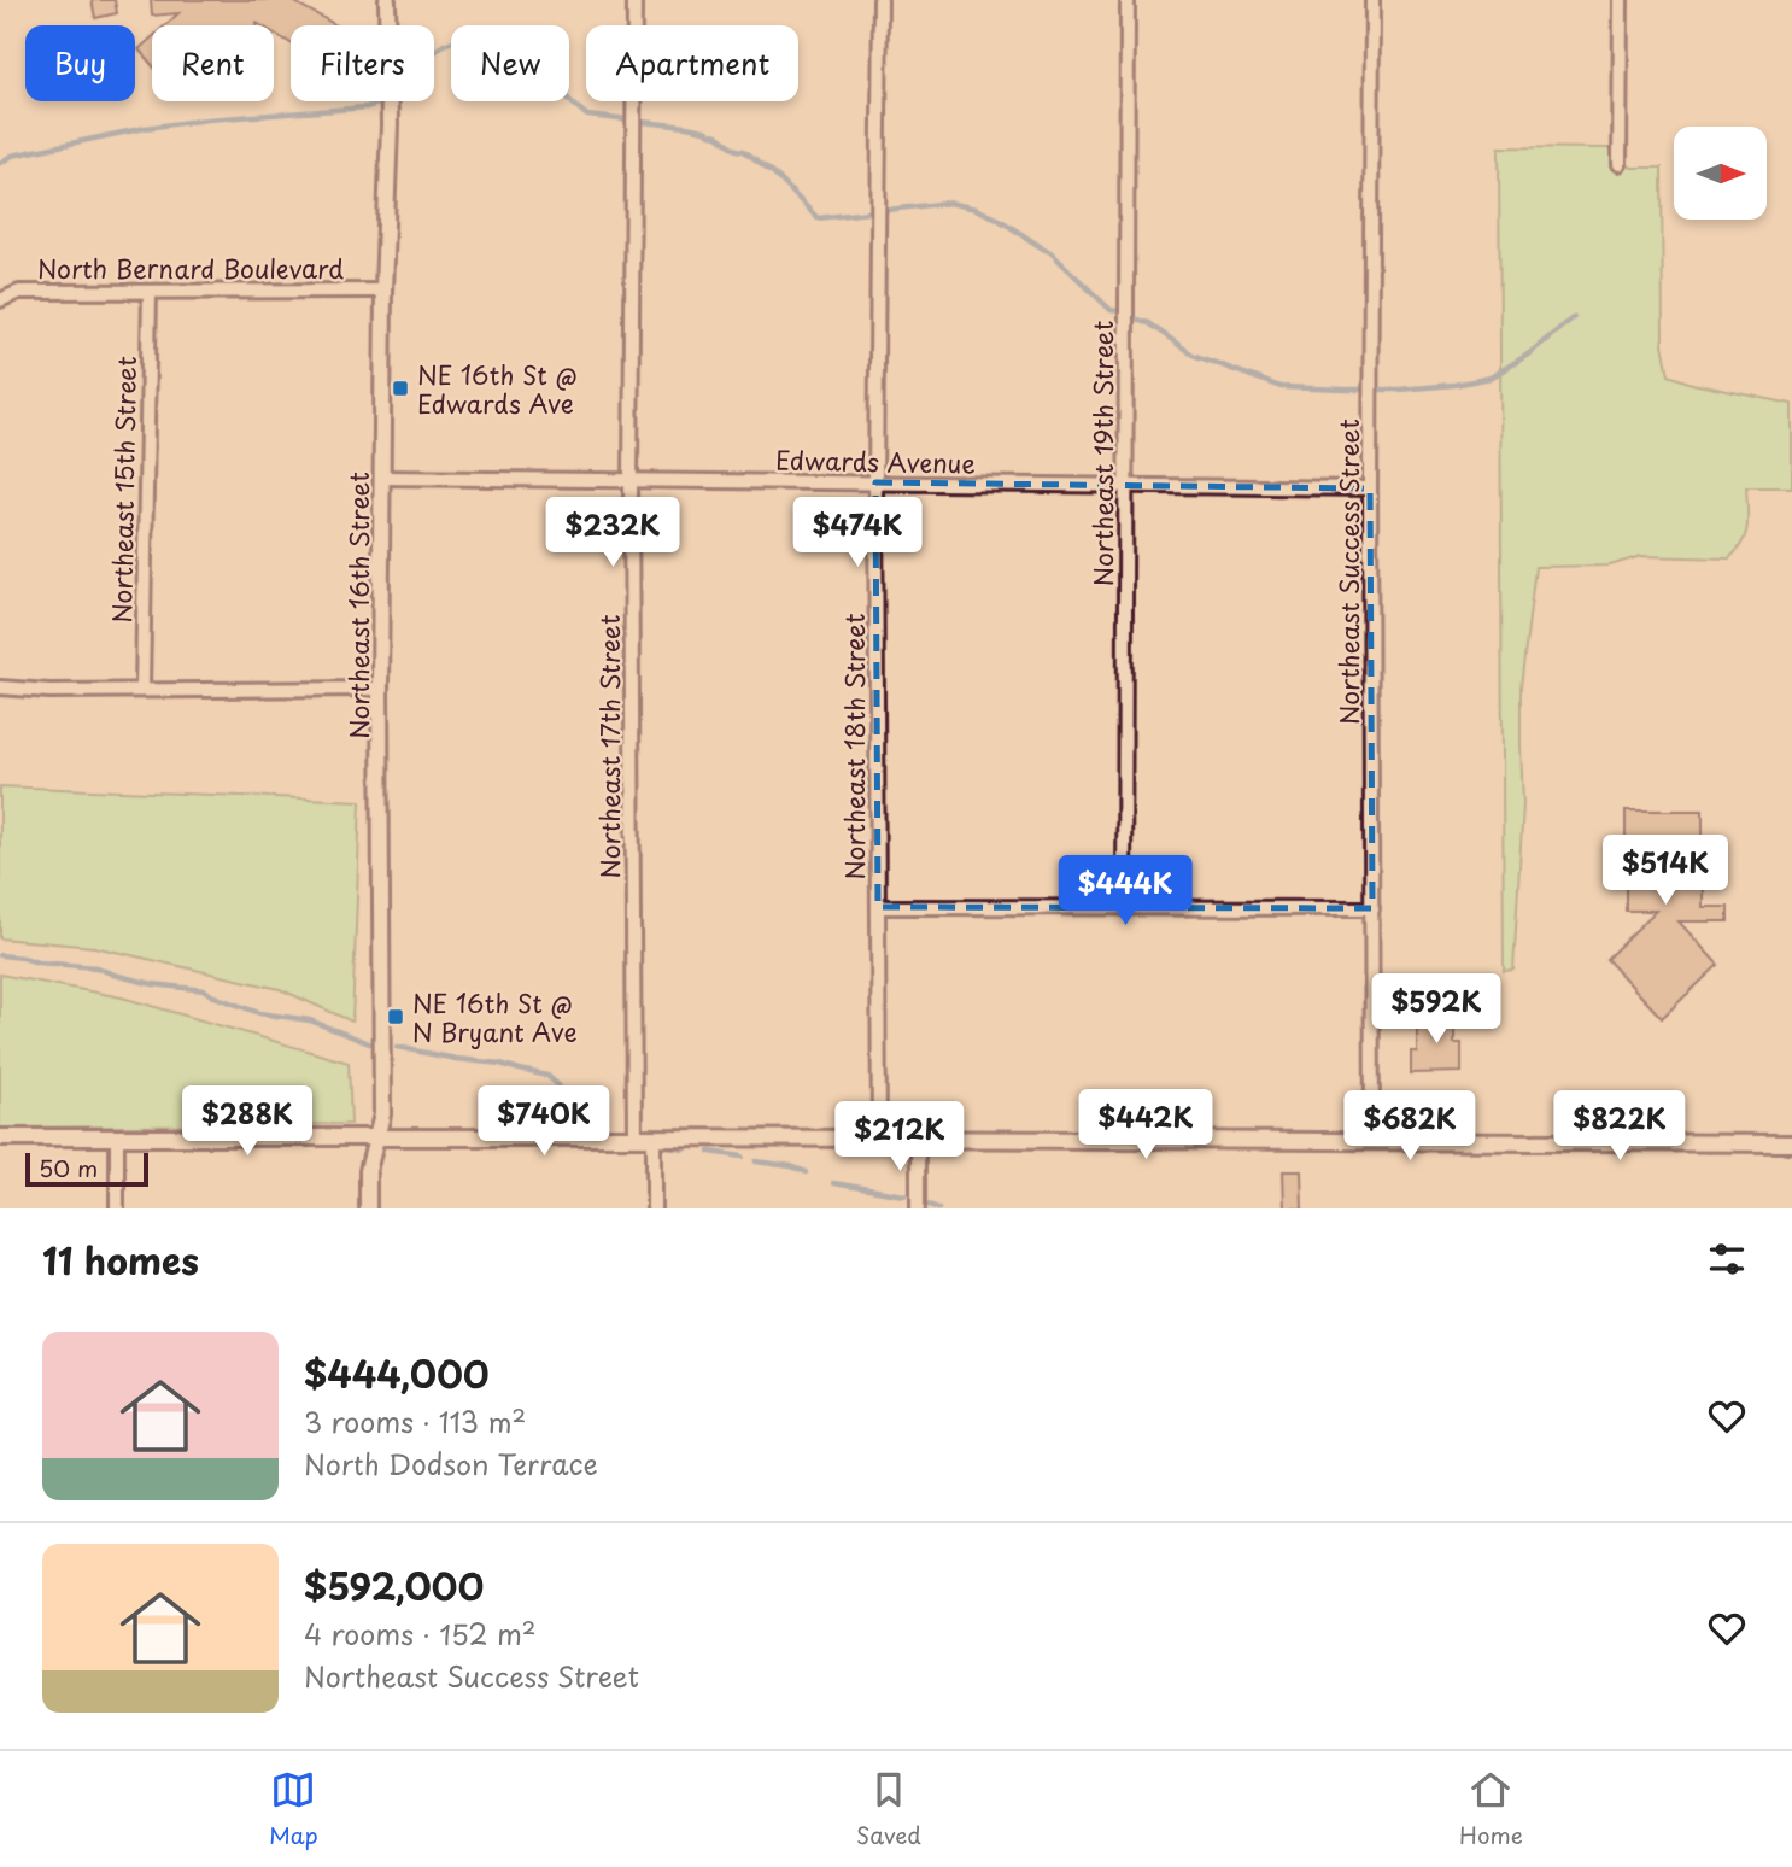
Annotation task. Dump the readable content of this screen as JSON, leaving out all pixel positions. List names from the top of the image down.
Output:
{
  "streets": {
    "street": [
      "North Bernard Boulevard",
      "Northeast 19th Street",
      "Edwards Avenue",
      "Northeast 15th Street",
      "Northeast Success Street",
      "Northeast 16th Street",
      "Northeast 17th Street",
      "Northeast 18th Street"
    ]
  },
  "crossings": [
    ["North Bernard Boulevard", "Northeast 15th Street"],
    ["North Bernard Boulevard", "Northeast 16th Street"],
    ["Northeast 19th Street", "Edwards Avenue"],
    ["Edwards Avenue", "Northeast Success Street"],
    ["Edwards Avenue", "Northeast 16th Street"],
    ["Edwards Avenue", "Northeast 17th Street"],
    ["Edwards Avenue", "Northeast 18th Street"]
  ],
  "places": {
    "transit": ["NE 16th St @ Edwards Ave", "NE 16th St @ N Bryant Ave"]
  },
  "scale_bar": "50 m",
  "north": "right",
  "page": {
    "chip": [
      "Buy",
      "Rent",
      "Filters",
      "New",
      "Apartment"
    ],
    "price": [
      "$232K",
      "$474K",
      "$514K",
      "$444K",
      "$592K",
      "$288K",
      "$740K",
      "$442K",
      "$682K",
      "$822K",
      "$212K"
    ],
    "scale": "50 m",
    "heading": "11 homes",
    "list": [
      {
        "name": "$444,000",
        "note": "3 rooms · 113 m² · North Dodson Terrace"
      },
      {
        "name": "$592,000",
        "note": "4 rooms · 152 m² · Northeast Success Street"
      }
    ],
    "tabs": ["Map", "Saved", "Home"]
  }
}
